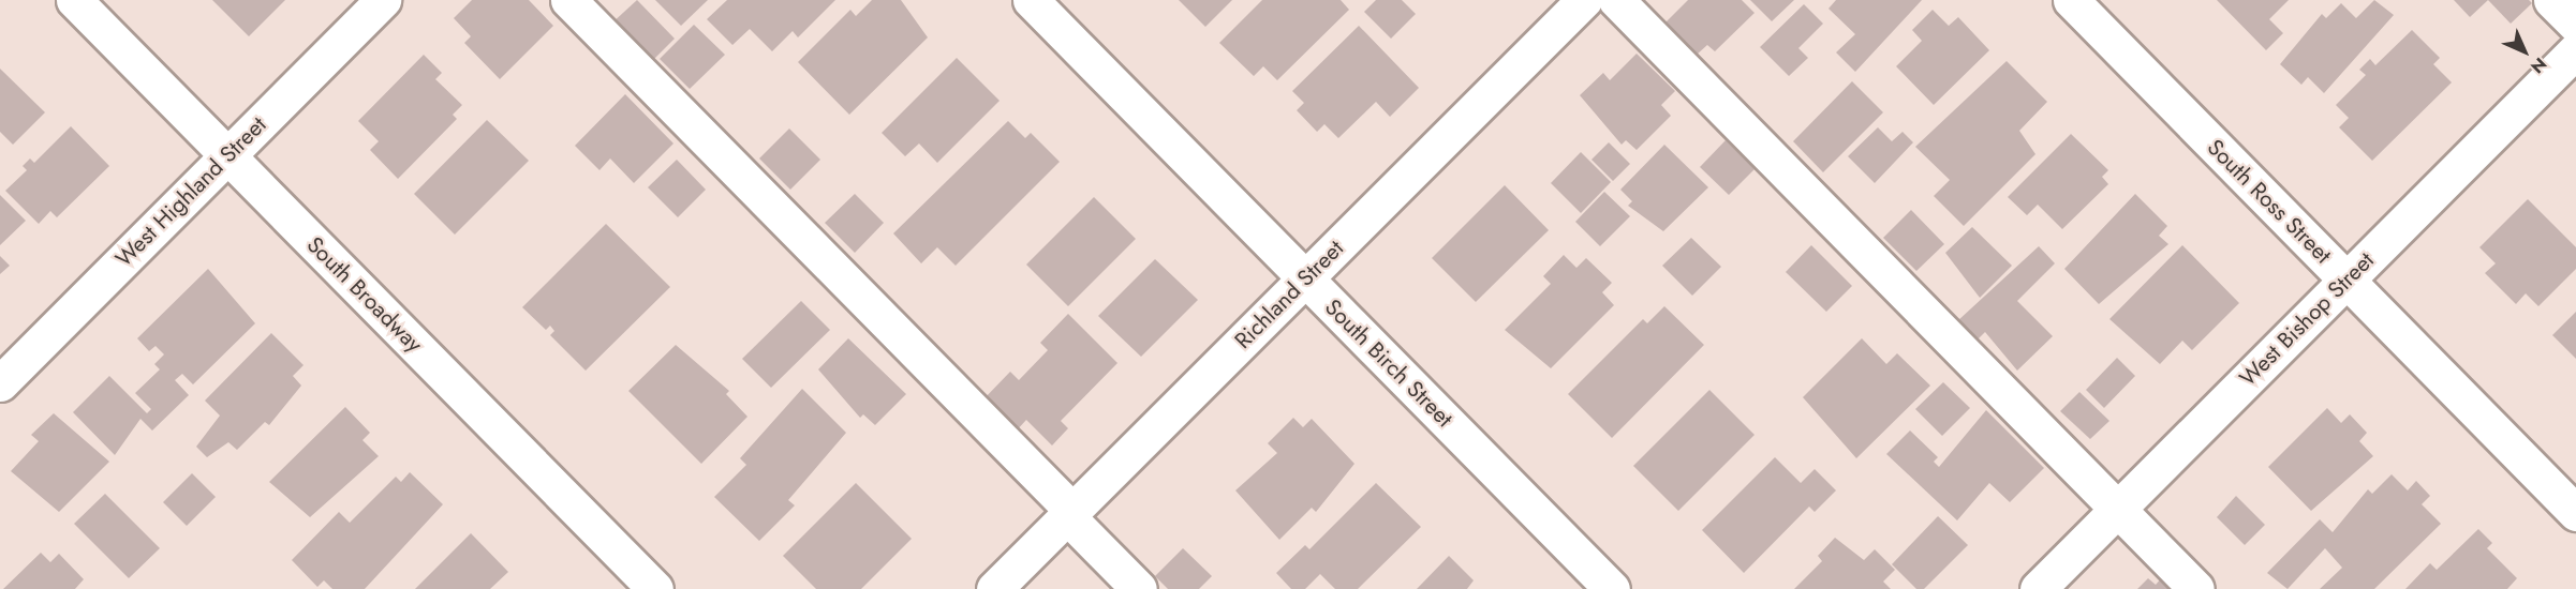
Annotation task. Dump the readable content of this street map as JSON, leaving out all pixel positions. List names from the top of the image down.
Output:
{
  "streets": {
    "street": [
      "West Highland Street",
      "South Ross Street",
      "South Broadway",
      "Richland Street",
      "West Bishop Street",
      "South Birch Street"
    ]
  },
  "crossings": [
    ["West Highland Street", "South Broadway"],
    ["South Ross Street", "West Bishop Street"],
    ["Richland Street", "South Birch Street"]
  ],
  "north": "bottom right"
}
